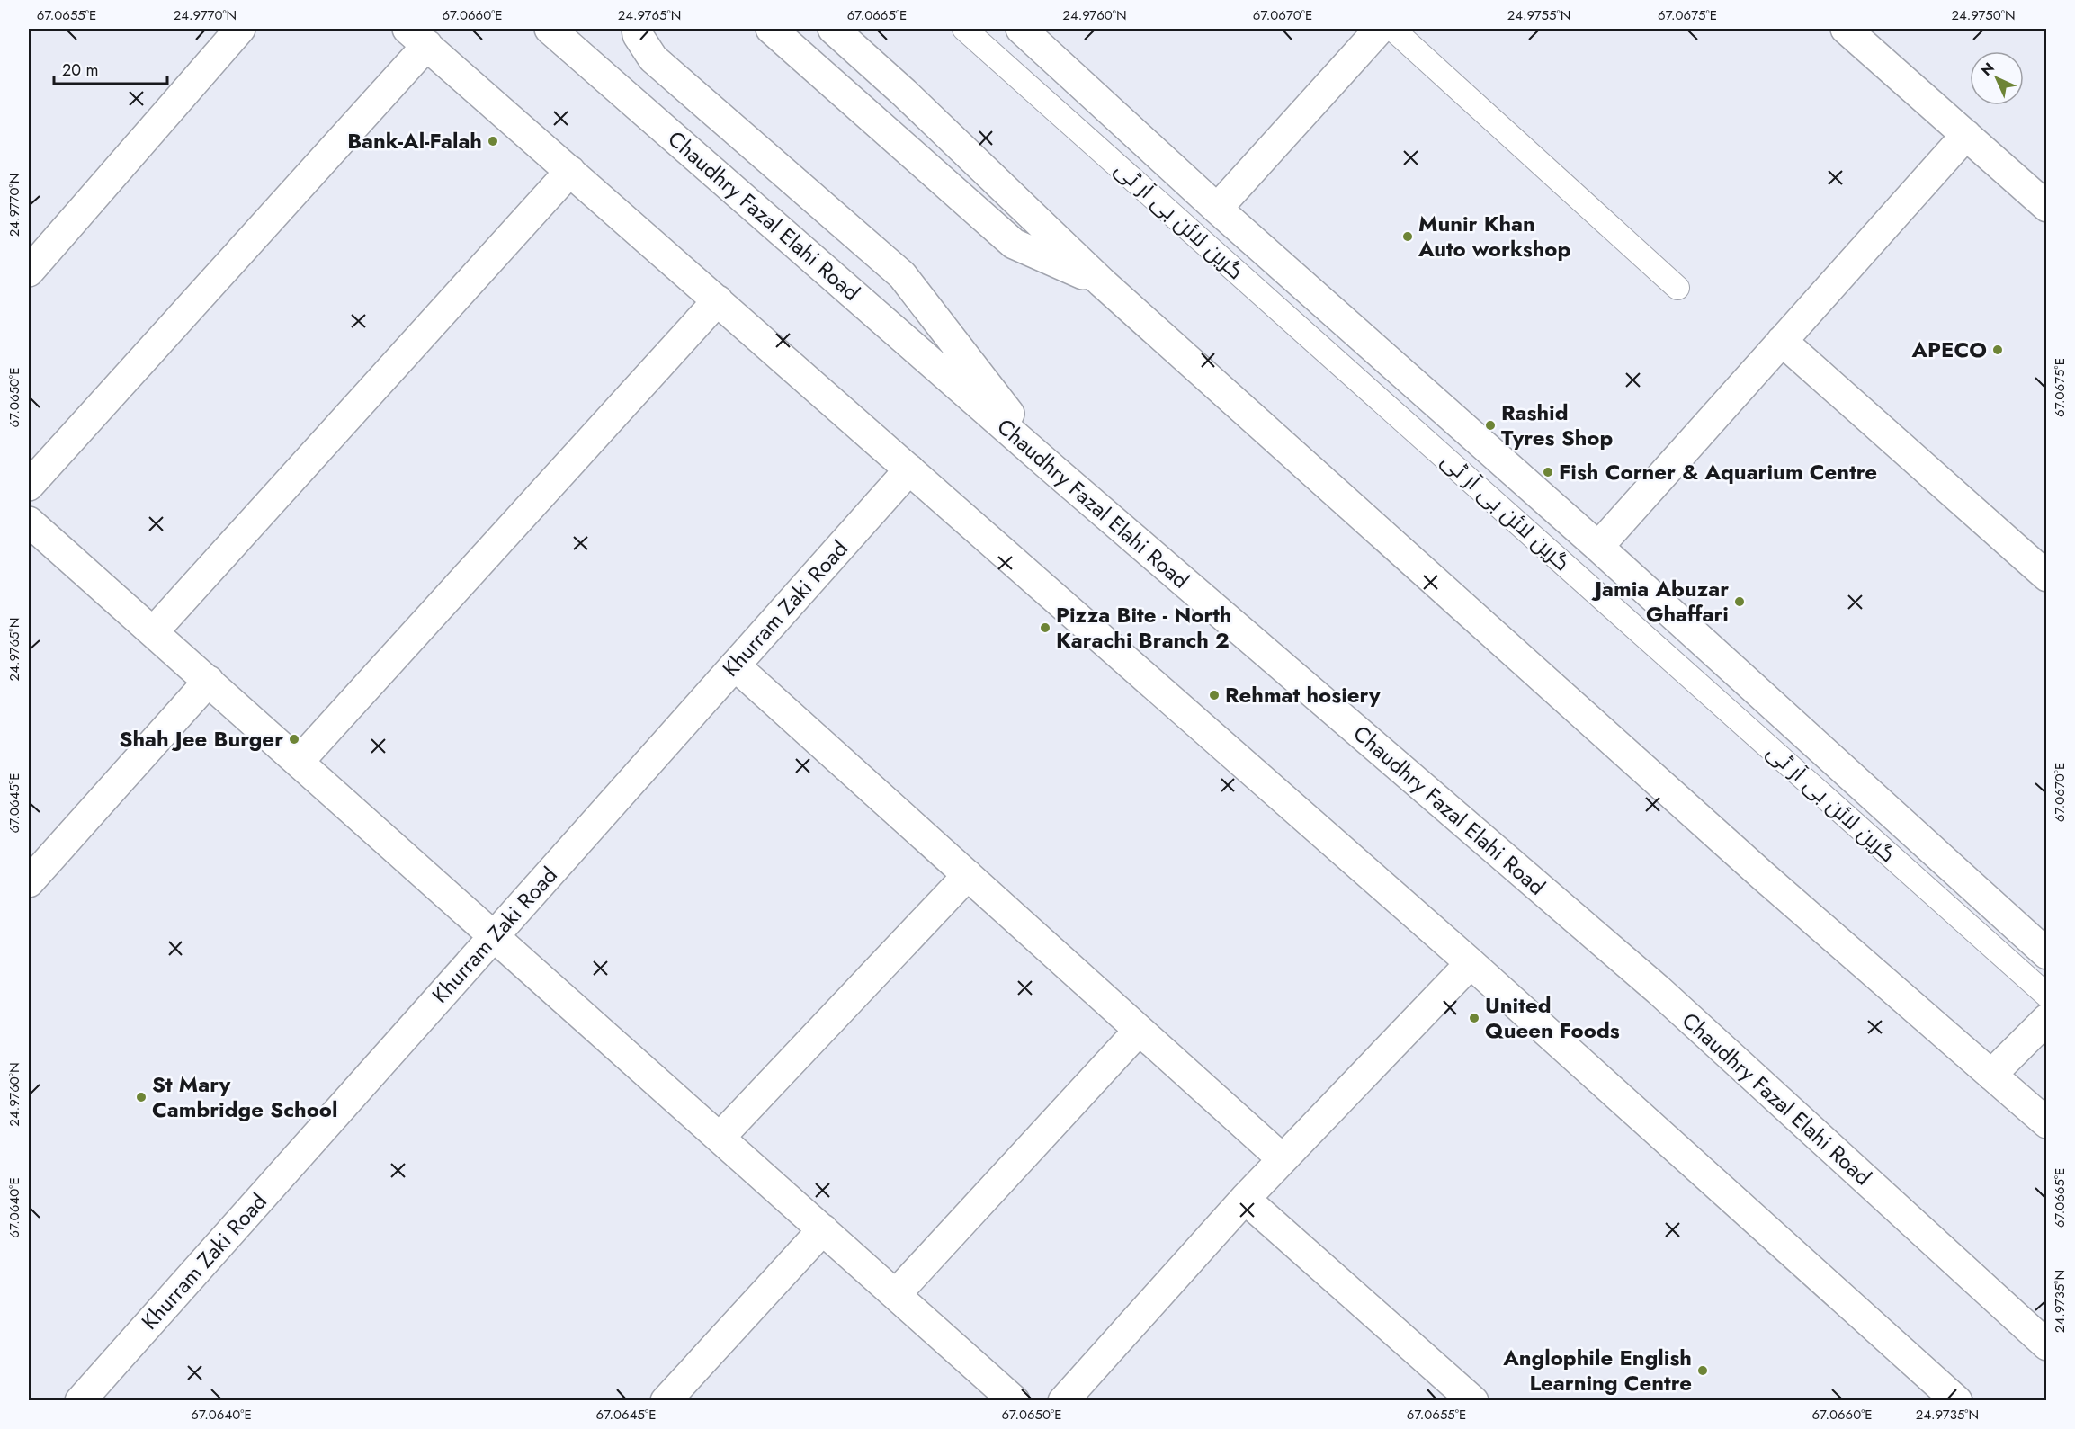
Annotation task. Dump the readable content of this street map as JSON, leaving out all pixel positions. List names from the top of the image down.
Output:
{
  "streets": {
    "street": ["Chaudhry Fazal Elahi Road", "Khurram Zaki Road"],
    "lane": ["گرین لائن بی آر ٹی"]
  },
  "places": [
    "Bank-Al-Falah",
    "Munir Khan Auto workshop",
    "APECO",
    "Rashid Tyres Shop",
    "Fish Corner & Aquarium Centre",
    "Jamia Abuzar Ghaffari",
    "Pizza Bite - North Karachi Branch 2",
    "Rehmat hosiery",
    "Shah Jee Burger",
    "United Queen Foods",
    "St Mary Cambridge School",
    "Anglophile English Learning Centre"
  ],
  "scale_bar": "20 m",
  "north": "top left",
  "coordinates": [
    "67.0655°E",
    "24.9770°N",
    "67.0660°E",
    "24.9765°N",
    "67.0665°E",
    "24.9760°N",
    "67.0670°E",
    "24.9755°N",
    "67.0675°E",
    "24.9750°N",
    "67.0650°E",
    "67.0645°E",
    "67.0640°E",
    "24.9735°N"
  ]
}
